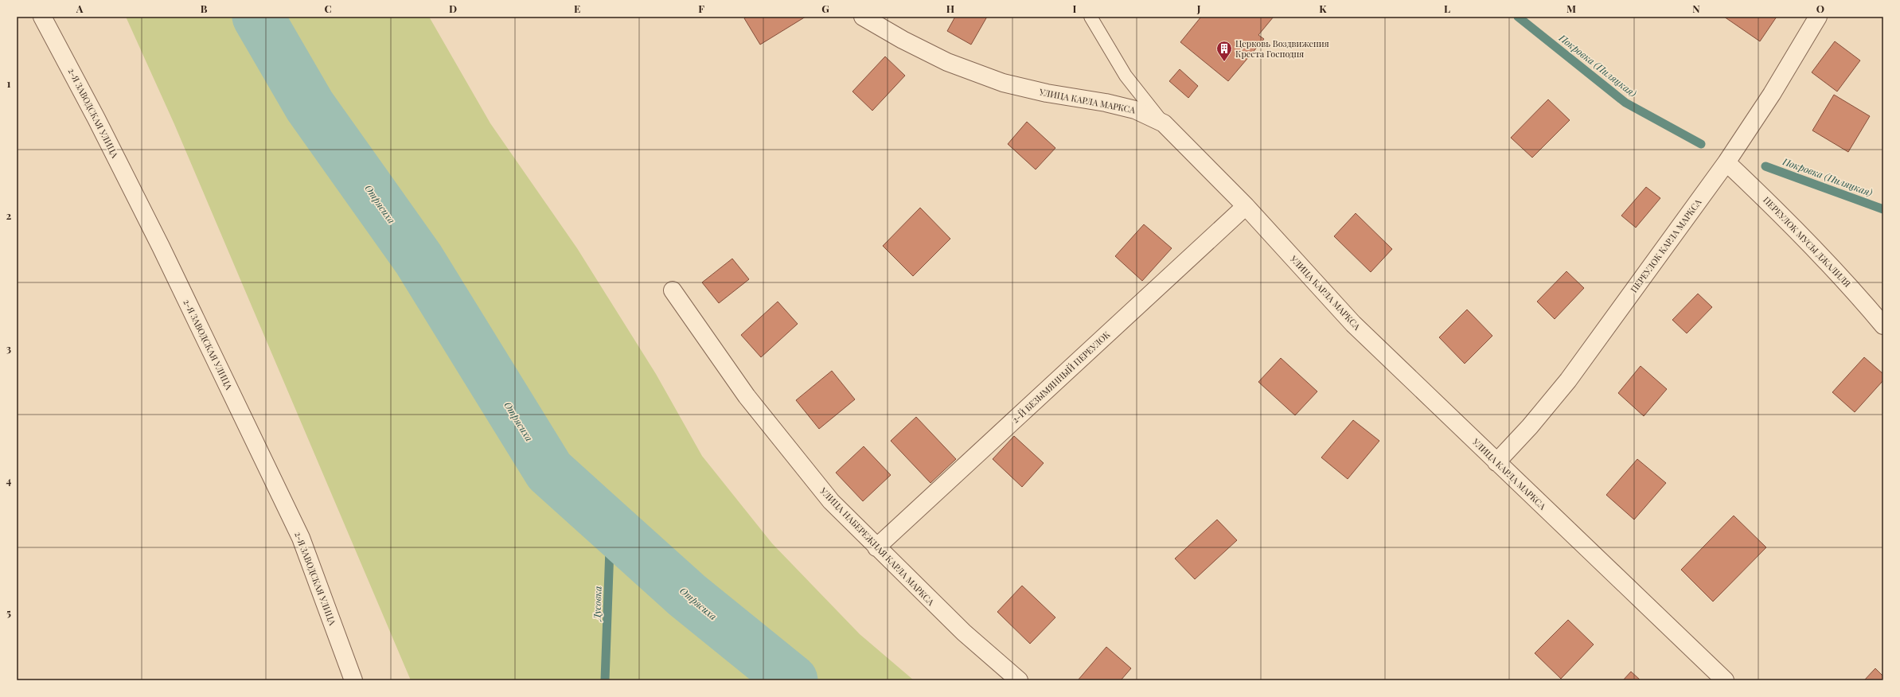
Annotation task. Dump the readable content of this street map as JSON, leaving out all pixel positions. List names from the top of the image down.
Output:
{
  "streets": {
    "street": [
      "УЛИЦА КАРЛА МАРКСА",
      "2-Я ЗАВОДСКАЯ УЛИЦА",
      "ПЕРЕУЛОК МУСЫ ДЖАЛИЛЯ",
      "ПЕРЕУЛОК КАРЛА МАРКСА",
      "2-Й БЕЗЫМЯННЫЙ ПЕРЕУЛОК",
      "УЛИЦА НАБЕРЕЖНАЯ КАРЛА МАРКСА"
    ]
  },
  "crossings": [
    ["УЛИЦА КАРЛА МАРКСА", "ПЕРЕУЛОК КАРЛА МАРКСА"],
    ["УЛИЦА КАРЛА МАРКСА", "2-Й БЕЗЫМЯННЫЙ ПЕРЕУЛОК"],
    ["ПЕРЕУЛОК МУСЫ ДЖАЛИЛЯ", "ПЕРЕУЛОК КАРЛА МАРКСА"],
    ["2-Й БЕЗЫМЯННЫЙ ПЕРЕУЛОК", "УЛИЦА НАБЕРЕЖНАЯ КАРЛА МАРКСА"]
  ],
  "water": ["Покровка (Пиляцкая)", "Отрясиха", "Дусовка"],
  "places": {
    "building": ["Церковь Воздвижения Креста Господня"]
  },
  "grid": {
    "columns": [
      "A",
      "B",
      "C",
      "D",
      "E",
      "F",
      "G",
      "H",
      "I",
      "J",
      "K",
      "L",
      "M",
      "N",
      "O"
    ],
    "rows": [
      "1",
      "2",
      "3",
      "4",
      "5"
    ]
  }
}
